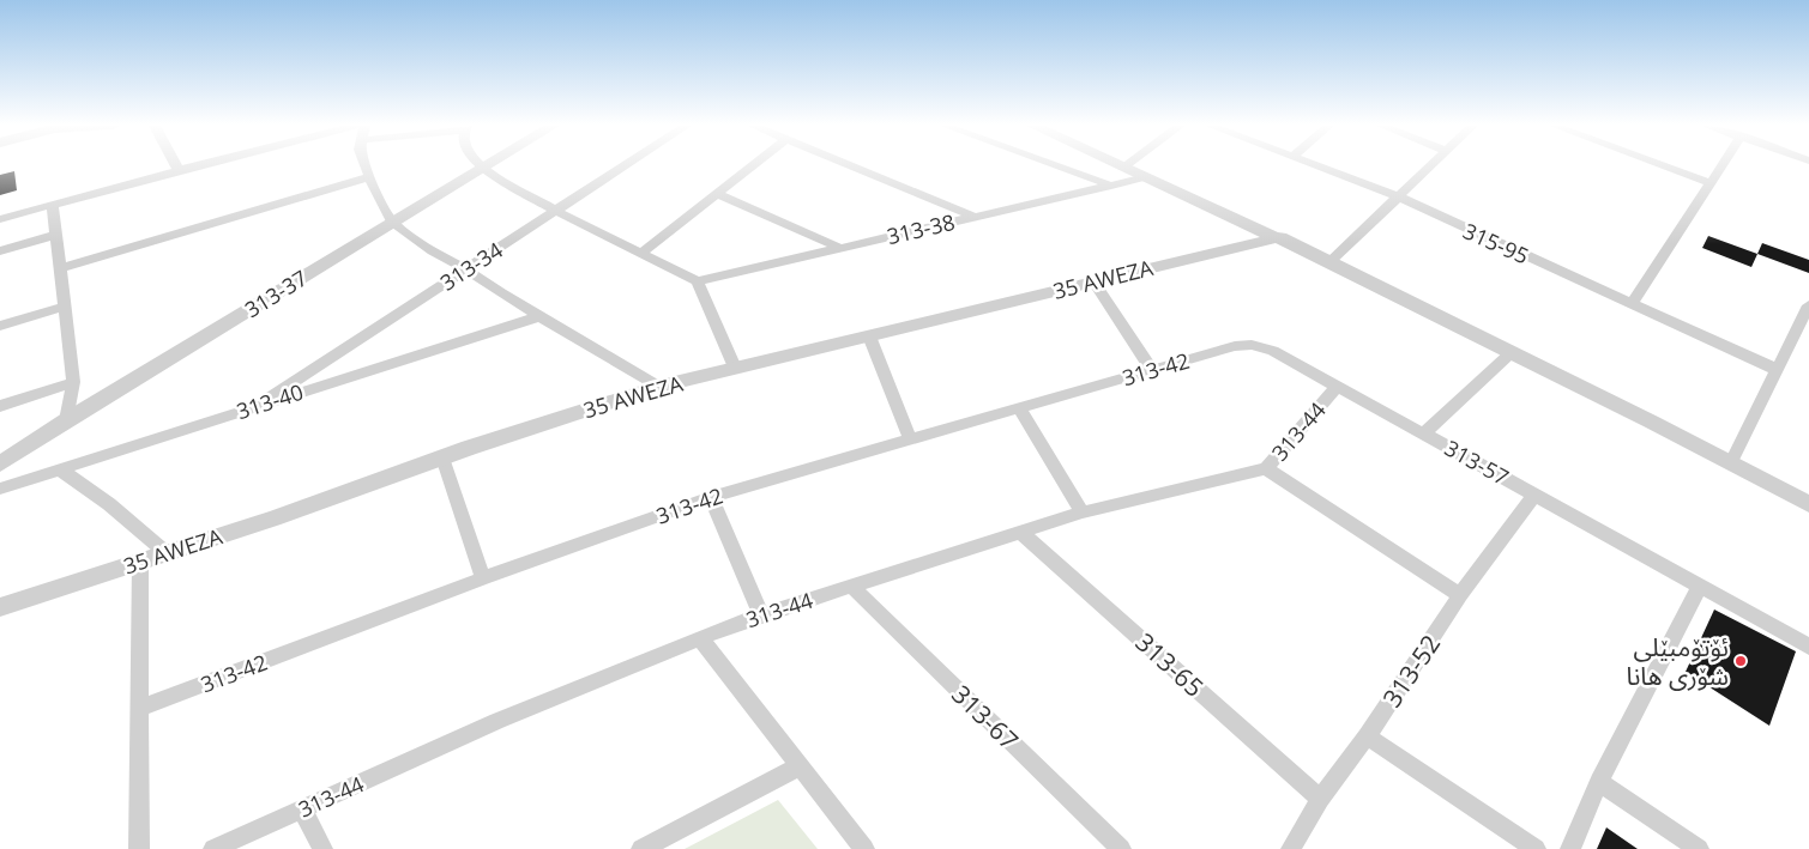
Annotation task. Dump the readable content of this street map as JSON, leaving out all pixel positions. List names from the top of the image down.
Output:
{
  "streets": {
    "street": [
      "313-38",
      "315-95",
      "313-34",
      "35 AWEZA",
      "313-37",
      "313-42",
      "313-40",
      "313-44",
      "313-57",
      "313-65",
      "313-52",
      "313-67"
    ]
  },
  "crossings": [
    ["313-34", "313-40"],
    ["313-42", "313-57"],
    ["313-44", "313-57"],
    ["313-44", "313-65"],
    ["313-44", "313-67"],
    ["313-57", "313-52"],
    ["313-65", "313-52"]
  ],
  "places": ["ئۆتۆمبێلی شۆری هانا"]
}
